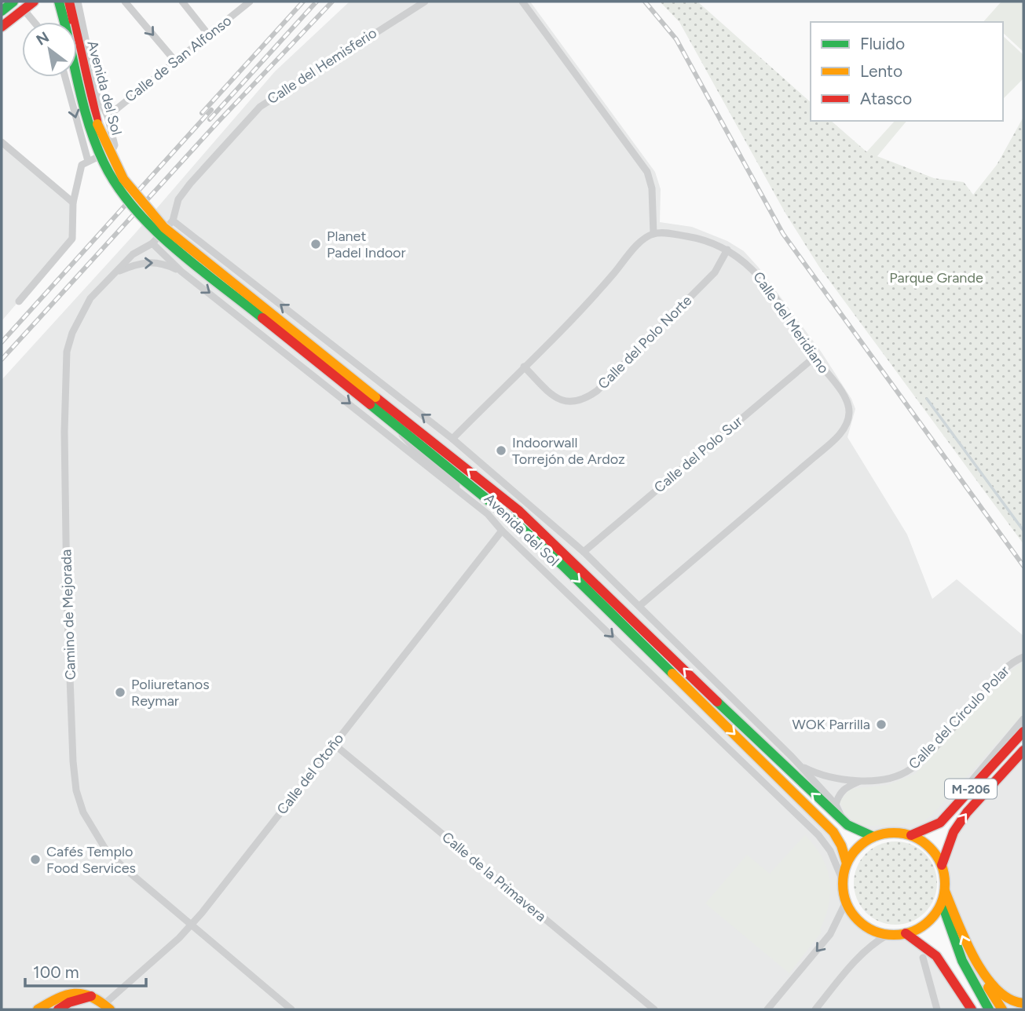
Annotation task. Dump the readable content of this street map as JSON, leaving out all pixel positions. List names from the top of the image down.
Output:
{
  "streets": {
    "main road": ["Avenida del Sol", "M-206"],
    "street": [
      "Calle de San Alfonso",
      "Calle del Hemisferio",
      "Calle del Meridiano",
      "Calle del Polo Norte",
      "Calle del Polo Sur",
      "Camino de Mejorada",
      "Calle del Círculo Polar",
      "Calle del Otoño",
      "Calle de la Primavera"
    ]
  },
  "crossings": [
    ["Calle del Hemisferio", "Avenida del Sol"],
    ["Avenida del Sol", "Calle del Meridiano"],
    ["Avenida del Sol", "Calle del Polo Sur"],
    ["Avenida del Sol", "Camino de Mejorada"],
    ["Avenida del Sol", "Calle del Círculo Polar"],
    ["Avenida del Sol", "Calle del Otoño"],
    ["Avenida del Sol", "M-206"],
    ["Calle del Meridiano", "Calle del Polo Norte"],
    ["Calle del Meridiano", "Calle del Polo Sur"],
    ["Camino de Mejorada", "Calle del Otoño"],
    ["Calle del Otoño", "Calle de la Primavera"]
  ],
  "parks": ["Parque Grande"],
  "places": [
    "Planet Padel Indoor",
    "Indoorwall Torrejón de Ardoz",
    "Poliuretanos Reymar",
    "WOK Parrilla",
    "Cafés Templo Food Services"
  ],
  "legend": ["Fluido", "Lento", "Atasco"],
  "scale_bar": "100 m",
  "north": "top left"
}
